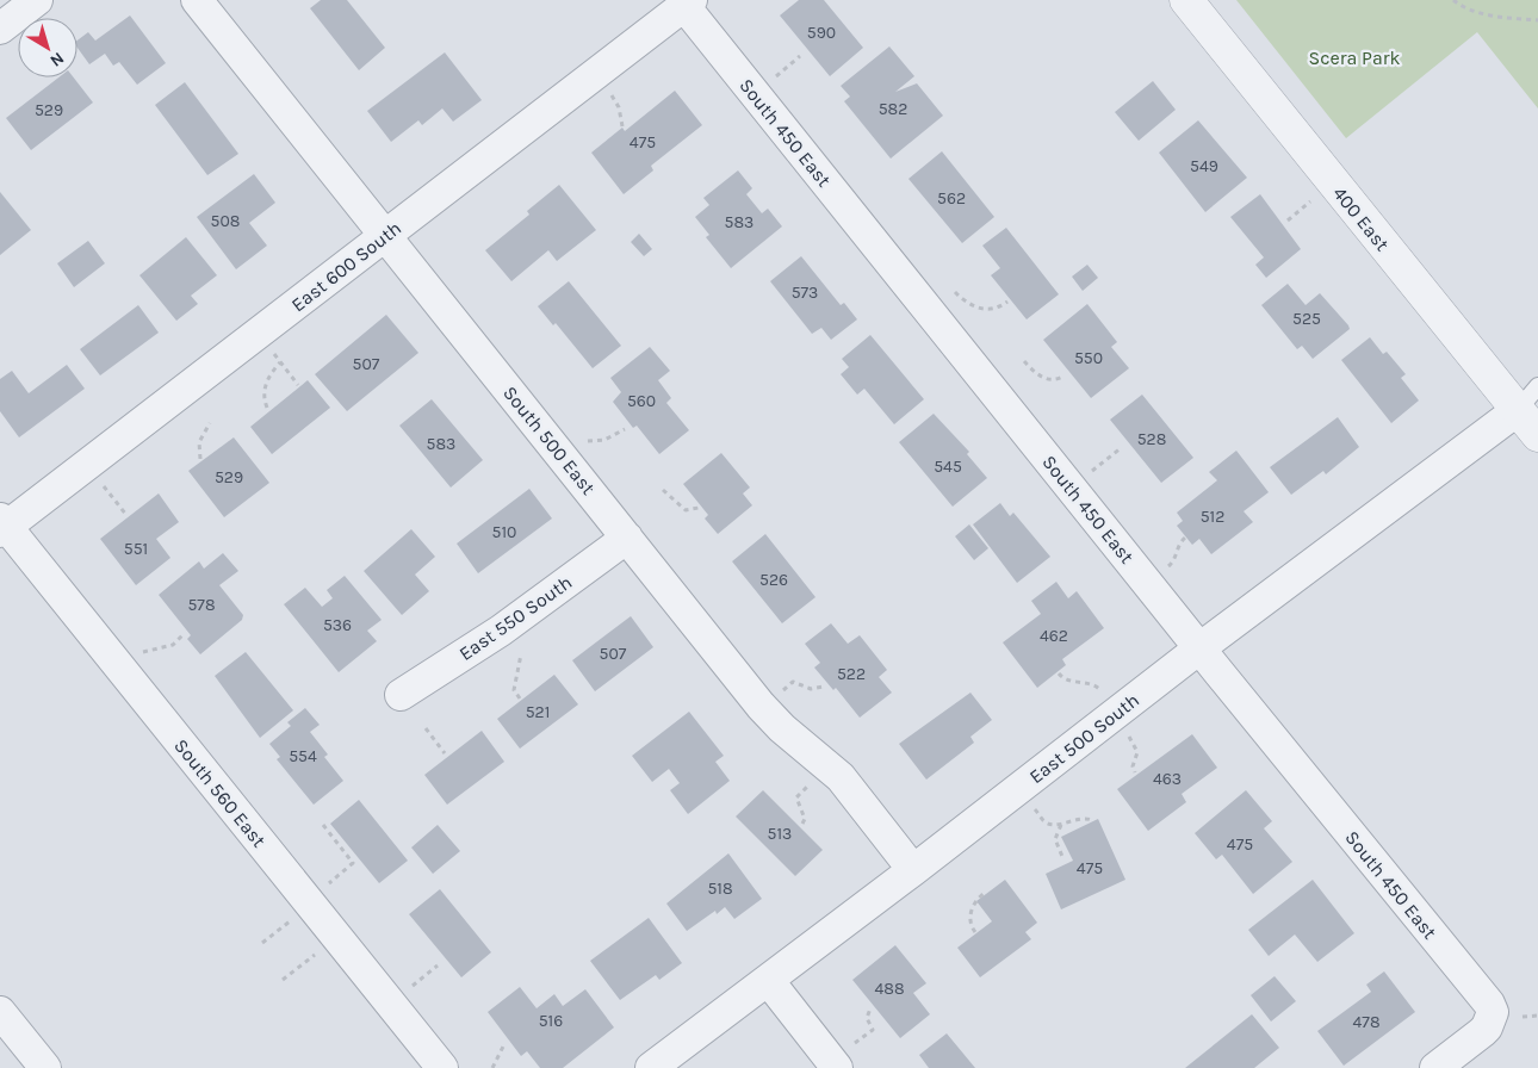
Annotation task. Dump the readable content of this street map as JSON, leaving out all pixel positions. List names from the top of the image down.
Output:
{
  "streets": {
    "street": [
      "South 450 East",
      "400 East",
      "East 600 South",
      "South 500 East",
      "East 550 South",
      "East 500 South",
      "South 560 East"
    ]
  },
  "crossings": [
    ["South 450 East", "East 600 South"],
    ["South 450 East", "East 500 South"],
    ["400 East", "East 500 South"],
    ["East 600 South", "South 500 East"],
    ["East 600 South", "South 560 East"],
    ["South 500 East", "East 550 South"],
    ["South 500 East", "East 500 South"]
  ],
  "parks": ["Scera Park"],
  "house_numbers": [
    "590",
    "582",
    "529",
    "475",
    "549",
    "562",
    "508",
    "583",
    "573",
    "525",
    "550",
    "507",
    "560",
    "528",
    "583",
    "545",
    "529",
    "512",
    "510",
    "551",
    "526",
    "578",
    "536",
    "462",
    "507",
    "522",
    "521",
    "554",
    "463",
    "513",
    "475",
    "475",
    "518",
    "488",
    "516",
    "478"
  ],
  "north": "bottom right"
}
